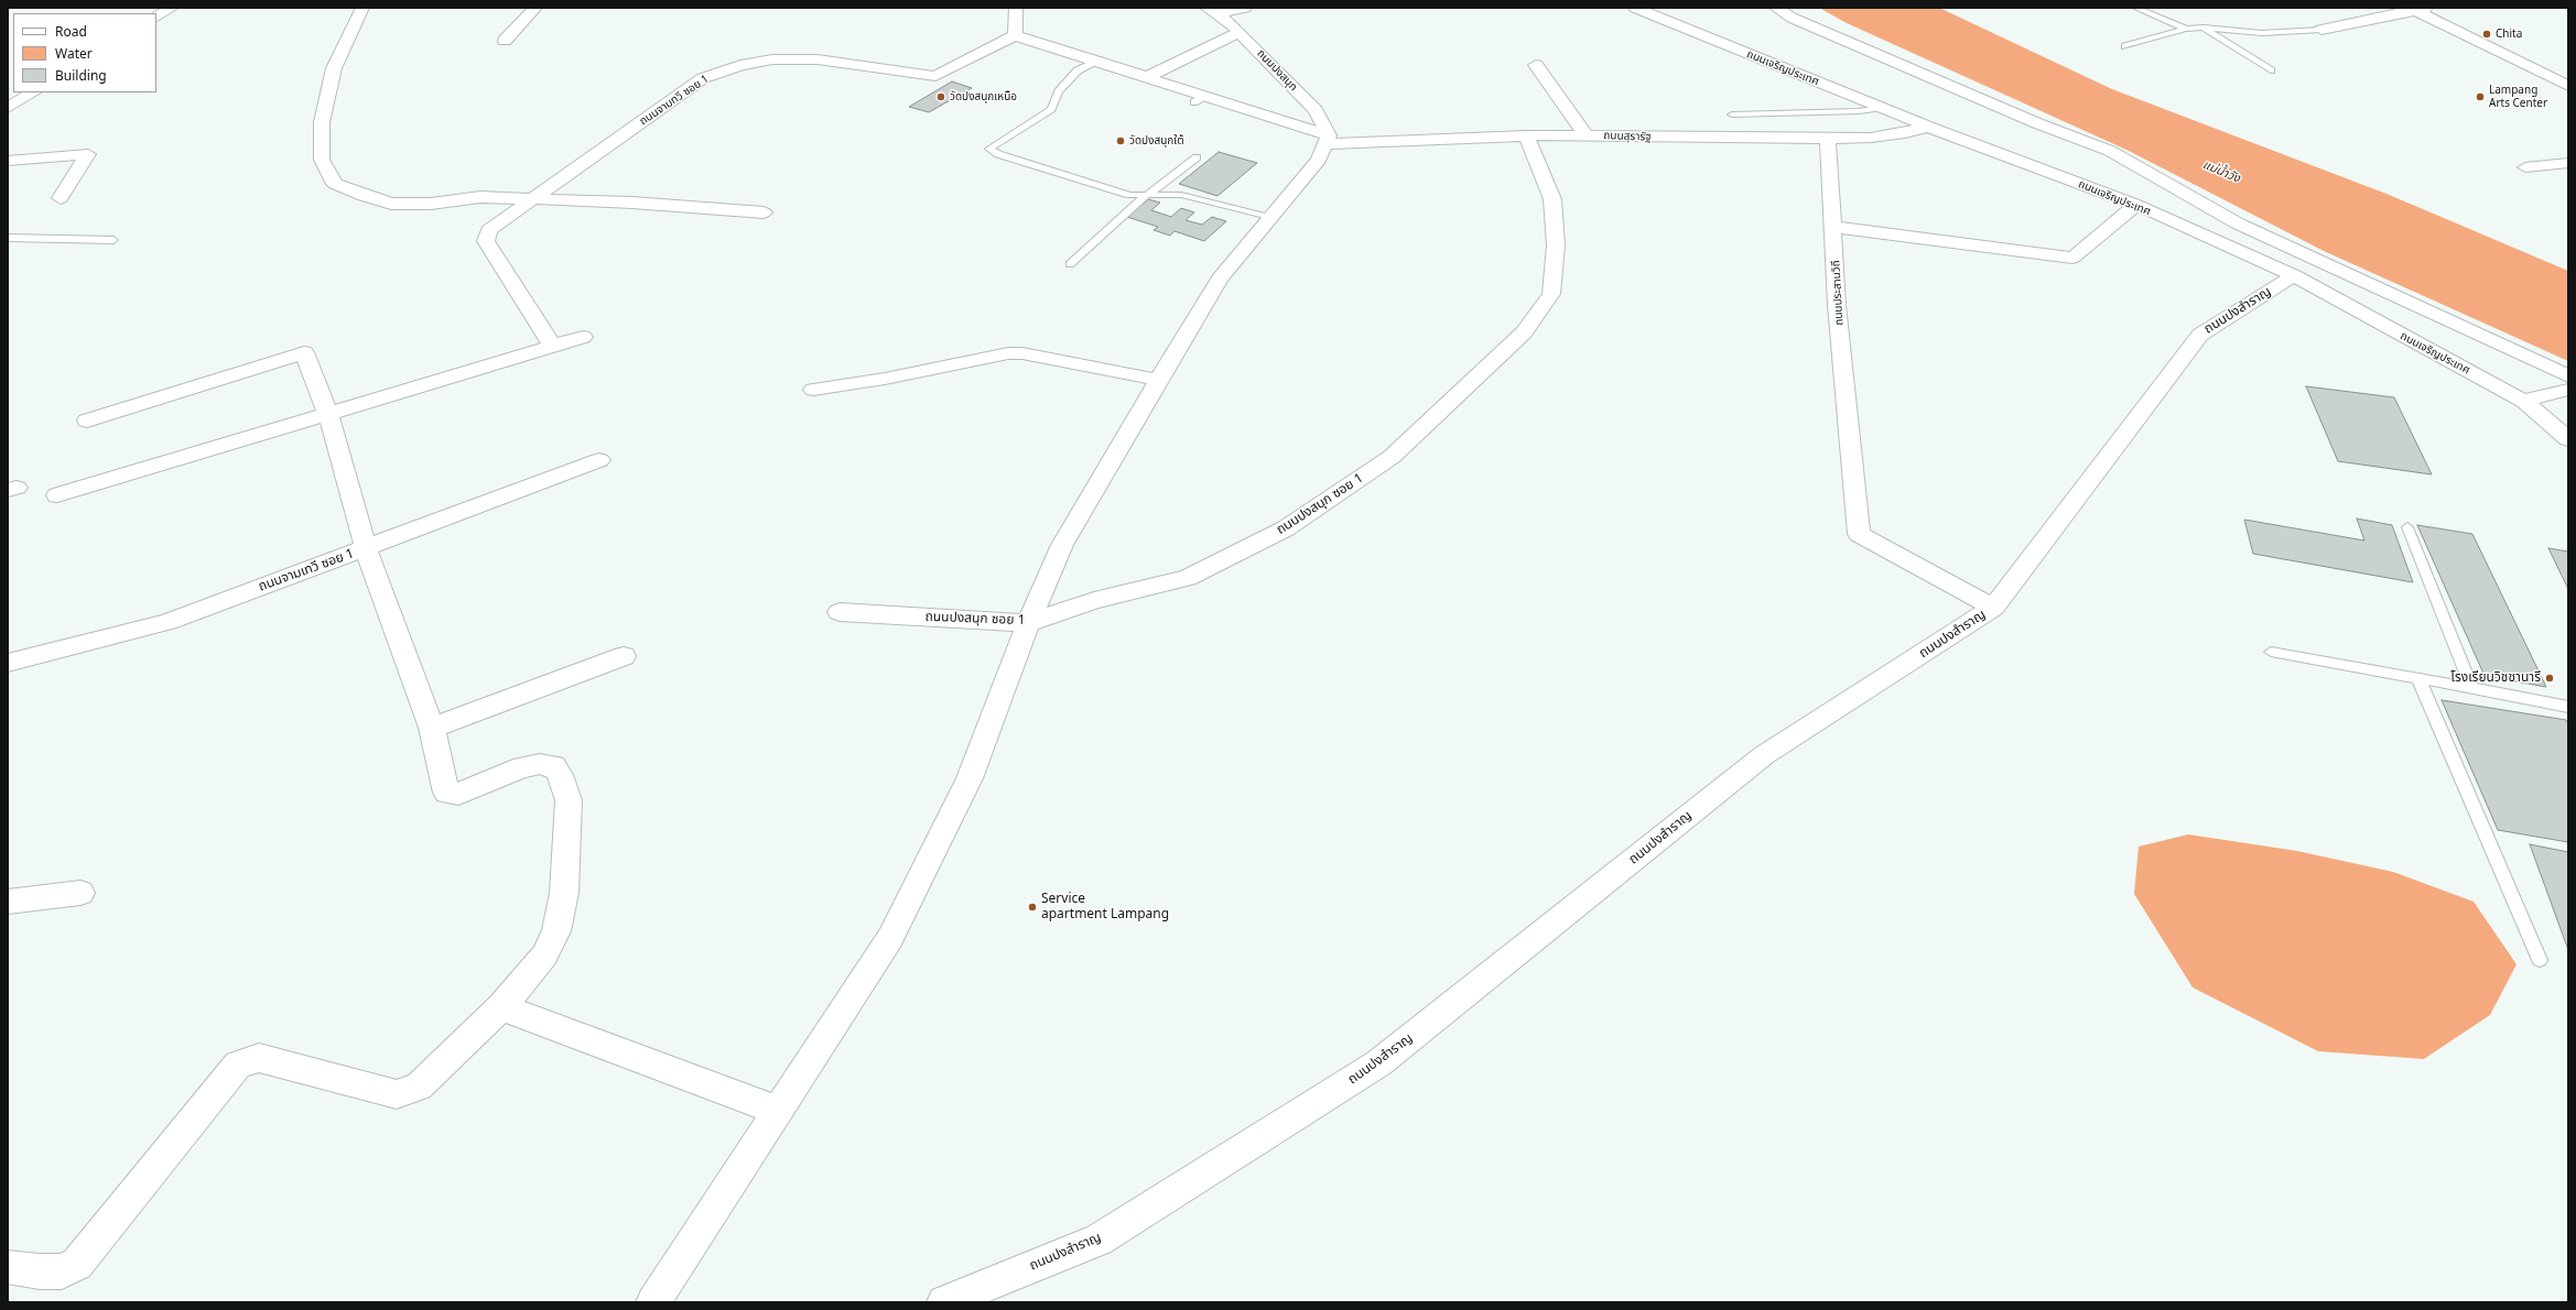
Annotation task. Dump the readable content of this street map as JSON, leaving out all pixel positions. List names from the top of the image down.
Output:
{
  "streets": {
    "street": [
      "ถนนเจริญประเทศ",
      "ถนนปงสนุก",
      "ถนนจามทวี ซอย 1",
      "ถนนสุรารัฐ",
      "ถนนประสานวิถี",
      "ถนนปงสำราญ",
      "ถนนปงสนุก ซอย 1",
      "ถนนจามเทวี ซอย 1"
    ]
  },
  "crossings": [
    ["ถนนเจริญประเทศ", "ถนนสุรารัฐ"],
    ["ถนนเจริญประเทศ", "ถนนปงสำราญ"],
    ["ถนนปงสนุก", "ถนนสุรารัฐ"],
    ["ถนนสุรารัฐ", "ถนนประสานวิถี"],
    ["ถนนสุรารัฐ", "ถนนปงสนุก ซอย 1"],
    ["ถนนประสานวิถี", "ถนนปงสำราญ"]
  ],
  "water": ["แม่น้ำวัง"],
  "places": [
    "Chita",
    "วัดปงสนุกเหนือ",
    "Lampang Arts Center",
    "วัดปงสนุกใต้",
    "โรงเรียนวิชชานารี",
    "Service apartment Lampang"
  ],
  "legend": ["Road", "Water", "Building"]
}
